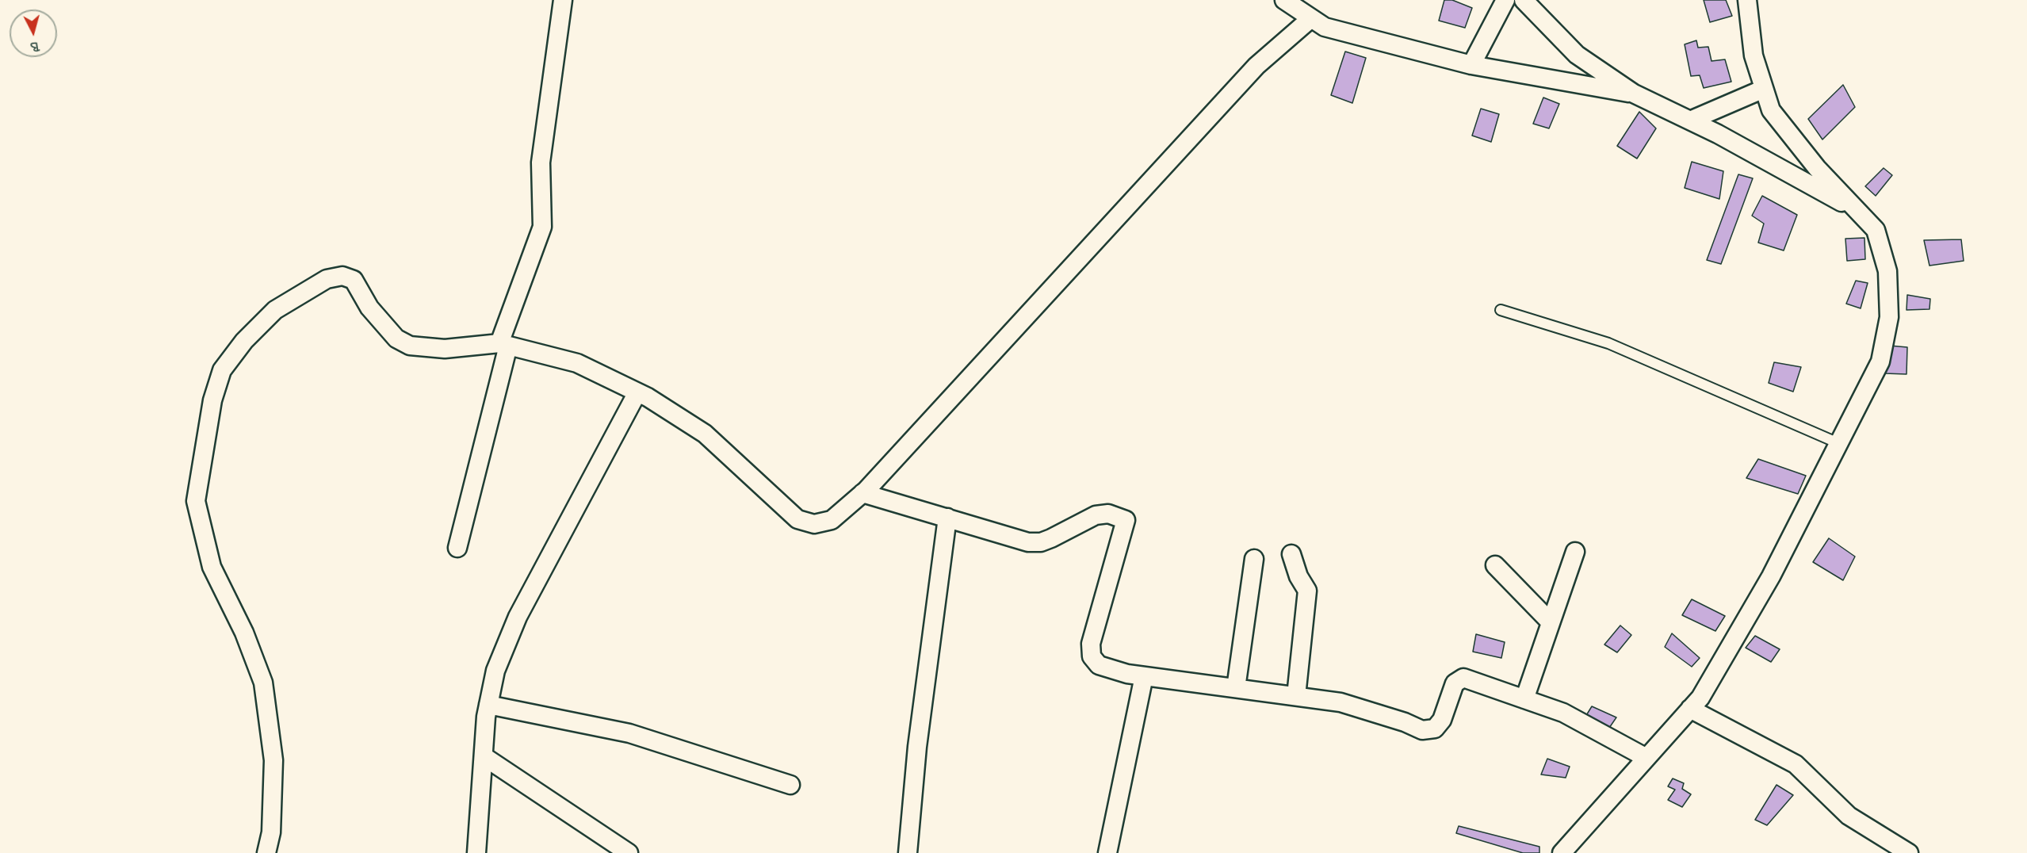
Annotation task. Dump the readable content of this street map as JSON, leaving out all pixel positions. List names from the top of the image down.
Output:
{
  "north": "bottom"
}
